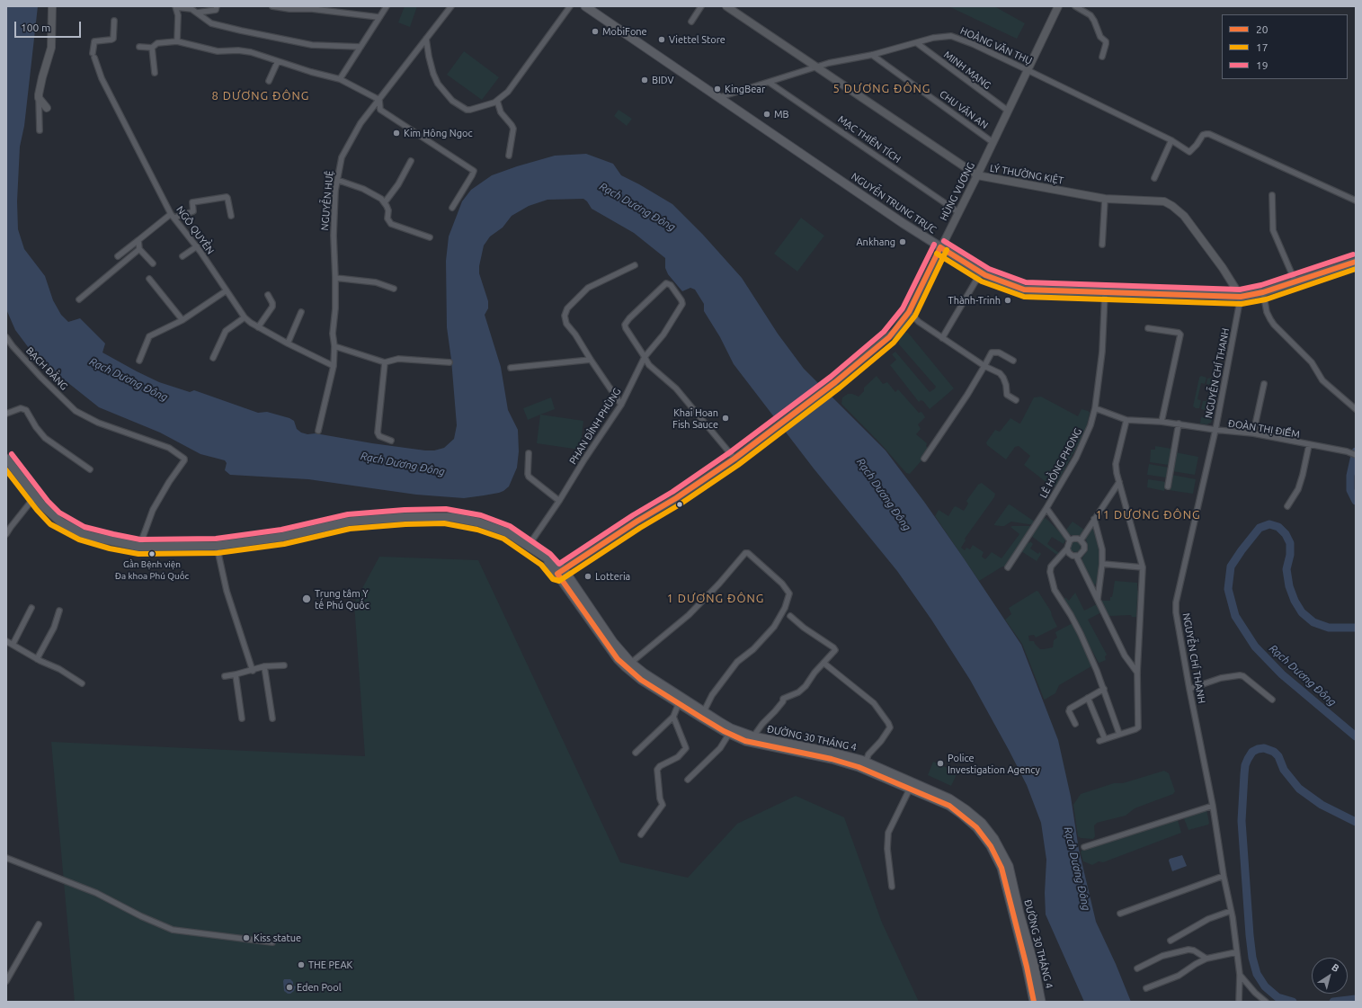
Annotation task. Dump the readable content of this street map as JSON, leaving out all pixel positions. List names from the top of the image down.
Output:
{
  "streets": {
    "main road": [
      "LÝ THƯỜNG KIỆT",
      "HÙNG VƯƠNG",
      "NGUYỄN TRUNG TRỰC",
      "ĐƯỜNG 30 THÁNG 4"
    ],
    "street": [
      "HOÀNG VĂN THỤ",
      "MINH MẠNG",
      "CHU VĂN AN",
      "MẠC THIÊN TÍCH",
      "NGUYỄN HUỆ",
      "NGÔ QUYỀN",
      "BẠCH ĐẰNG",
      "NGUYỄN CHÍ THANH",
      "PHAN ĐÌNH PHÙNG",
      "ĐOÀN THỊ ĐIỂM",
      "LÊ HỒNG PHONG"
    ]
  },
  "crossings": [
    ["HOÀNG VĂN THỤ", "MINH MẠNG"],
    ["HOÀNG VĂN THỤ", "CHU VĂN AN"],
    ["HOÀNG VĂN THỤ", "MẠC THIÊN TÍCH"],
    ["HOÀNG VĂN THỤ", "LÝ THƯỜNG KIỆT"],
    ["HOÀNG VĂN THỤ", "HÙNG VƯƠNG"],
    ["HOÀNG VĂN THỤ", "NGUYỄN TRUNG TRỰC"],
    ["MINH MẠNG", "HÙNG VƯƠNG"],
    ["CHU VĂN AN", "HÙNG VƯƠNG"],
    ["MẠC THIÊN TÍCH", "HÙNG VƯƠNG"],
    ["LÝ THƯỜNG KIỆT", "HÙNG VƯƠNG"],
    ["LÝ THƯỜNG KIỆT", "NGUYỄN TRUNG TRỰC"],
    ["LÝ THƯỜNG KIỆT", "NGUYỄN CHÍ THANH"],
    ["HÙNG VƯƠNG", "NGUYỄN TRUNG TRỰC"],
    ["NGUYỄN HUỆ", "NGÔ QUYỀN"],
    ["NGUYỄN TRUNG TRỰC", "NGUYỄN CHÍ THANH"],
    ["NGUYỄN TRUNG TRỰC", "LÊ HỒNG PHONG"],
    ["BẠCH ĐẰNG", "ĐƯỜNG 30 THÁNG 4"],
    ["NGUYỄN CHÍ THANH", "ĐOÀN THỊ ĐIỂM"],
    ["PHAN ĐÌNH PHÙNG", "ĐƯỜNG 30 THÁNG 4"],
    ["ĐOÀN THỊ ĐIỂM", "LÊ HỒNG PHONG"]
  ],
  "districts": [
    "5 DƯƠNG ĐÔNG",
    "8 DƯƠNG ĐÔNG",
    "11 DƯƠNG ĐÔNG",
    "1 DƯƠNG ĐÔNG"
  ],
  "water": ["Rạch Dương Đông"],
  "places": [
    "MobiFone",
    "Viettel Store",
    "BIDV",
    "KingBear",
    "MB",
    "Kim Hông Ngoc",
    "Ankhang",
    "Thành-Trinh",
    "Khai Hoan Fish Sauce",
    "Gần Bệnh viện Đa khoa Phú Quốc",
    "Lotteria",
    "Trung tâm Y tế Phú Quốc",
    "Police Investigation Agency",
    "Kiss statue",
    "THE PEAK",
    "Eden Pool"
  ],
  "lines": ["transit line 19", "transit line 20", "transit line 17"],
  "legend": ["20", "17", "19"],
  "scale_bar": "100 m",
  "north": "top right"
}
